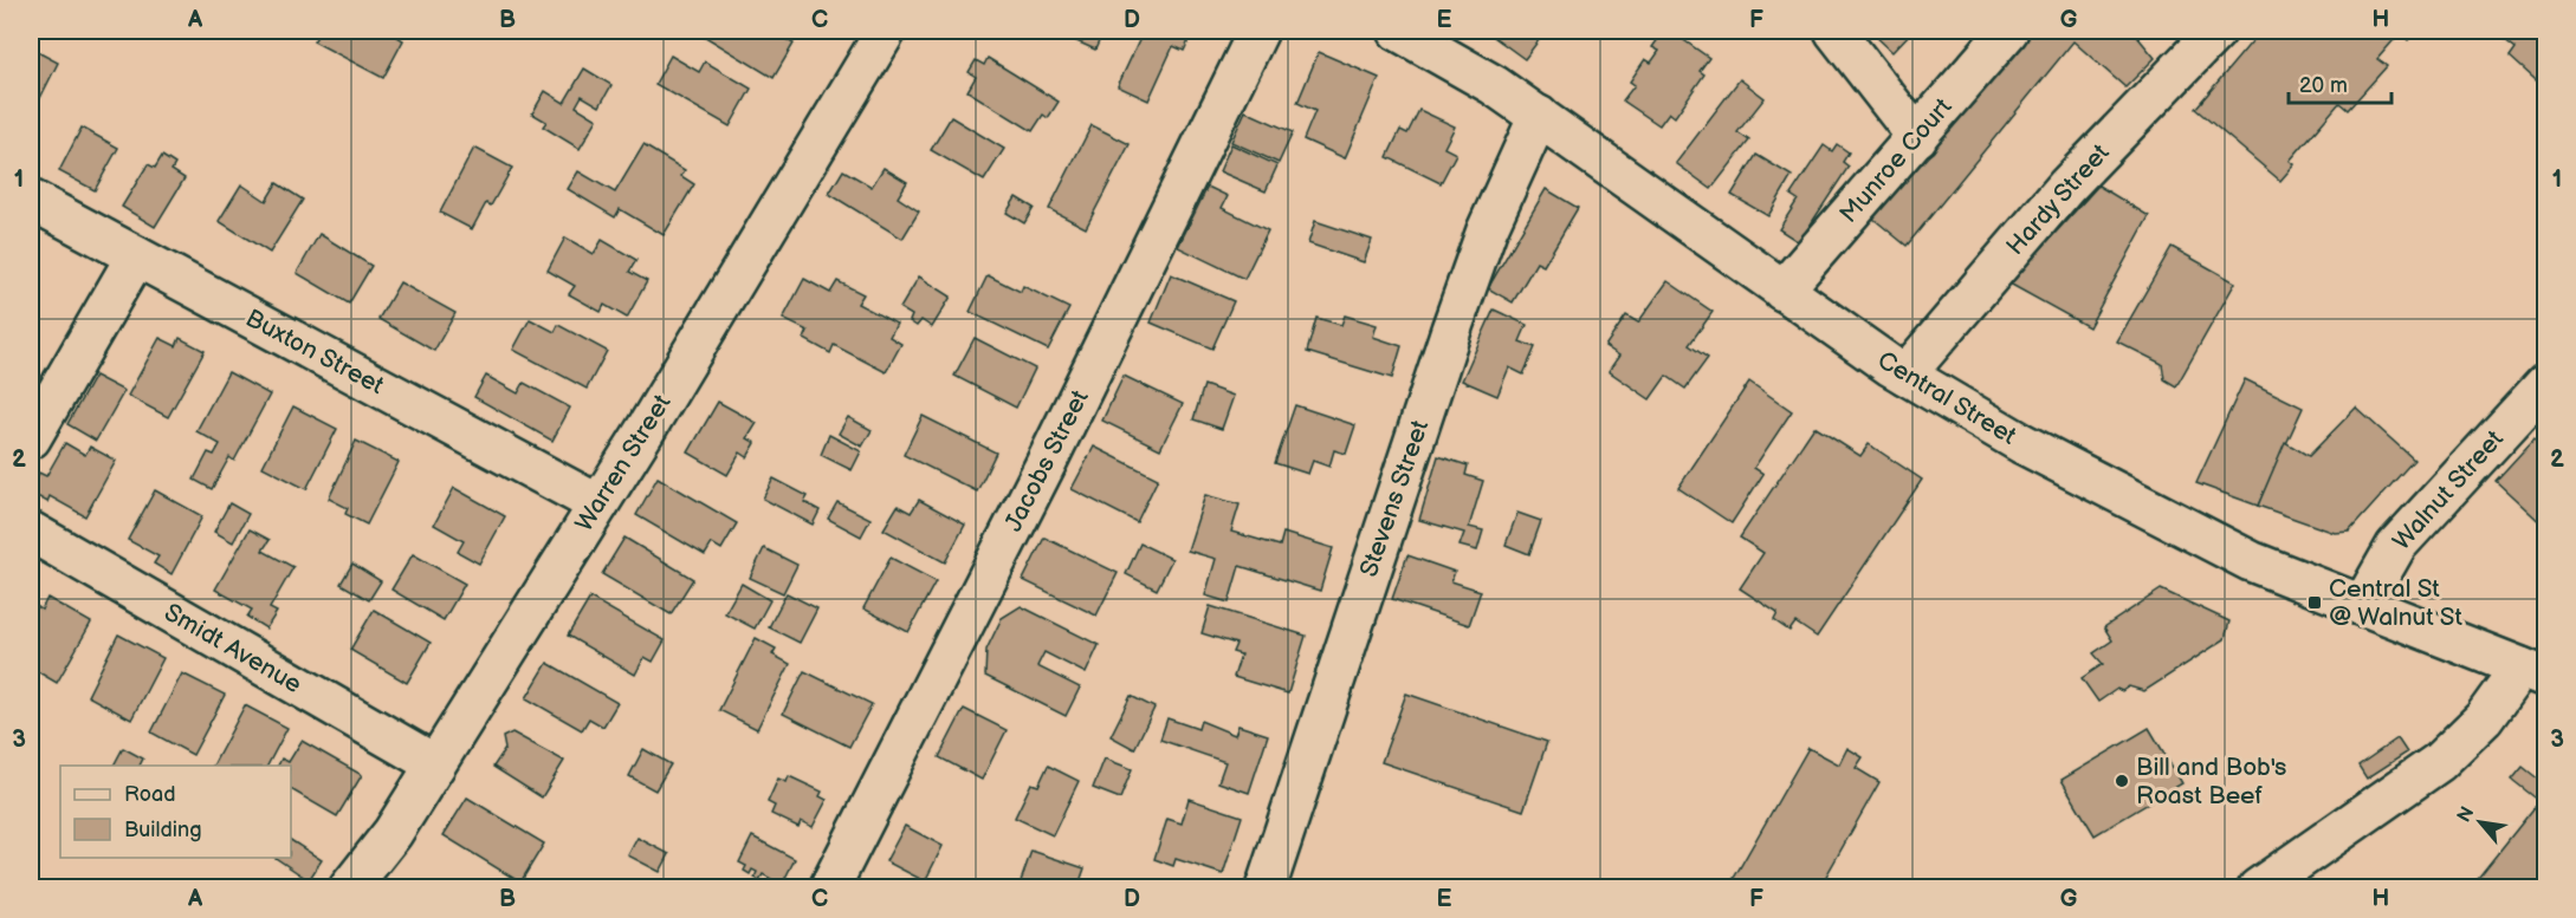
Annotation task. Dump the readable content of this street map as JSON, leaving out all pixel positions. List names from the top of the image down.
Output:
{
  "streets": {
    "street": [
      "Munroe Court",
      "Hardy Street",
      "Buxton Street",
      "Central Street",
      "Jacobs Street",
      "Warren Street",
      "Walnut Street",
      "Stevens Street",
      "Smidt Avenue"
    ]
  },
  "crossings": [
    ["Munroe Court", "Central Street"],
    ["Hardy Street", "Central Street"],
    ["Buxton Street", "Warren Street"],
    ["Central Street", "Walnut Street"],
    ["Central Street", "Stevens Street"],
    ["Warren Street", "Smidt Avenue"]
  ],
  "places": {
    "transit": ["Central St @ Walnut St"],
    "other": ["Bill and Bob's Roast Beef"]
  },
  "legend": ["Road", "Building"],
  "scale_bar": "20 m",
  "north": "top left",
  "grid": {
    "columns": [
      "A",
      "B",
      "C",
      "D",
      "E",
      "F",
      "G",
      "H"
    ],
    "rows": ["1", "2", "3"]
  }
}
